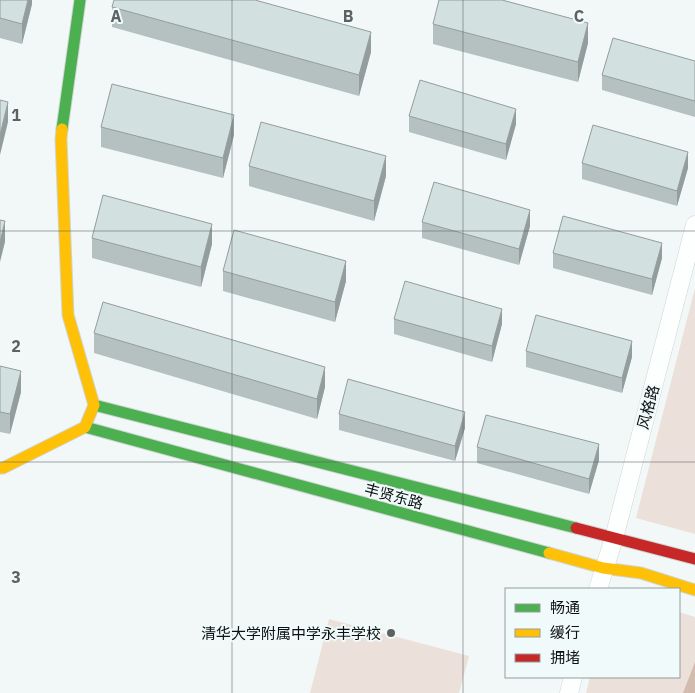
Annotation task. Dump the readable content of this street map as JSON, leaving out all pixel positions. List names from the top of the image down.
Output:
{
  "streets": {
    "street": ["风格路", "丰贤东路"]
  },
  "crossings": [
    ["风格路", "丰贤东路"]
  ],
  "places": ["清华大学附属中学永丰学校"],
  "legend": ["畅通", "缓行", "拥堵"],
  "grid": {
    "columns": ["A", "B", "C"],
    "rows": ["1", "2", "3"]
  }
}
